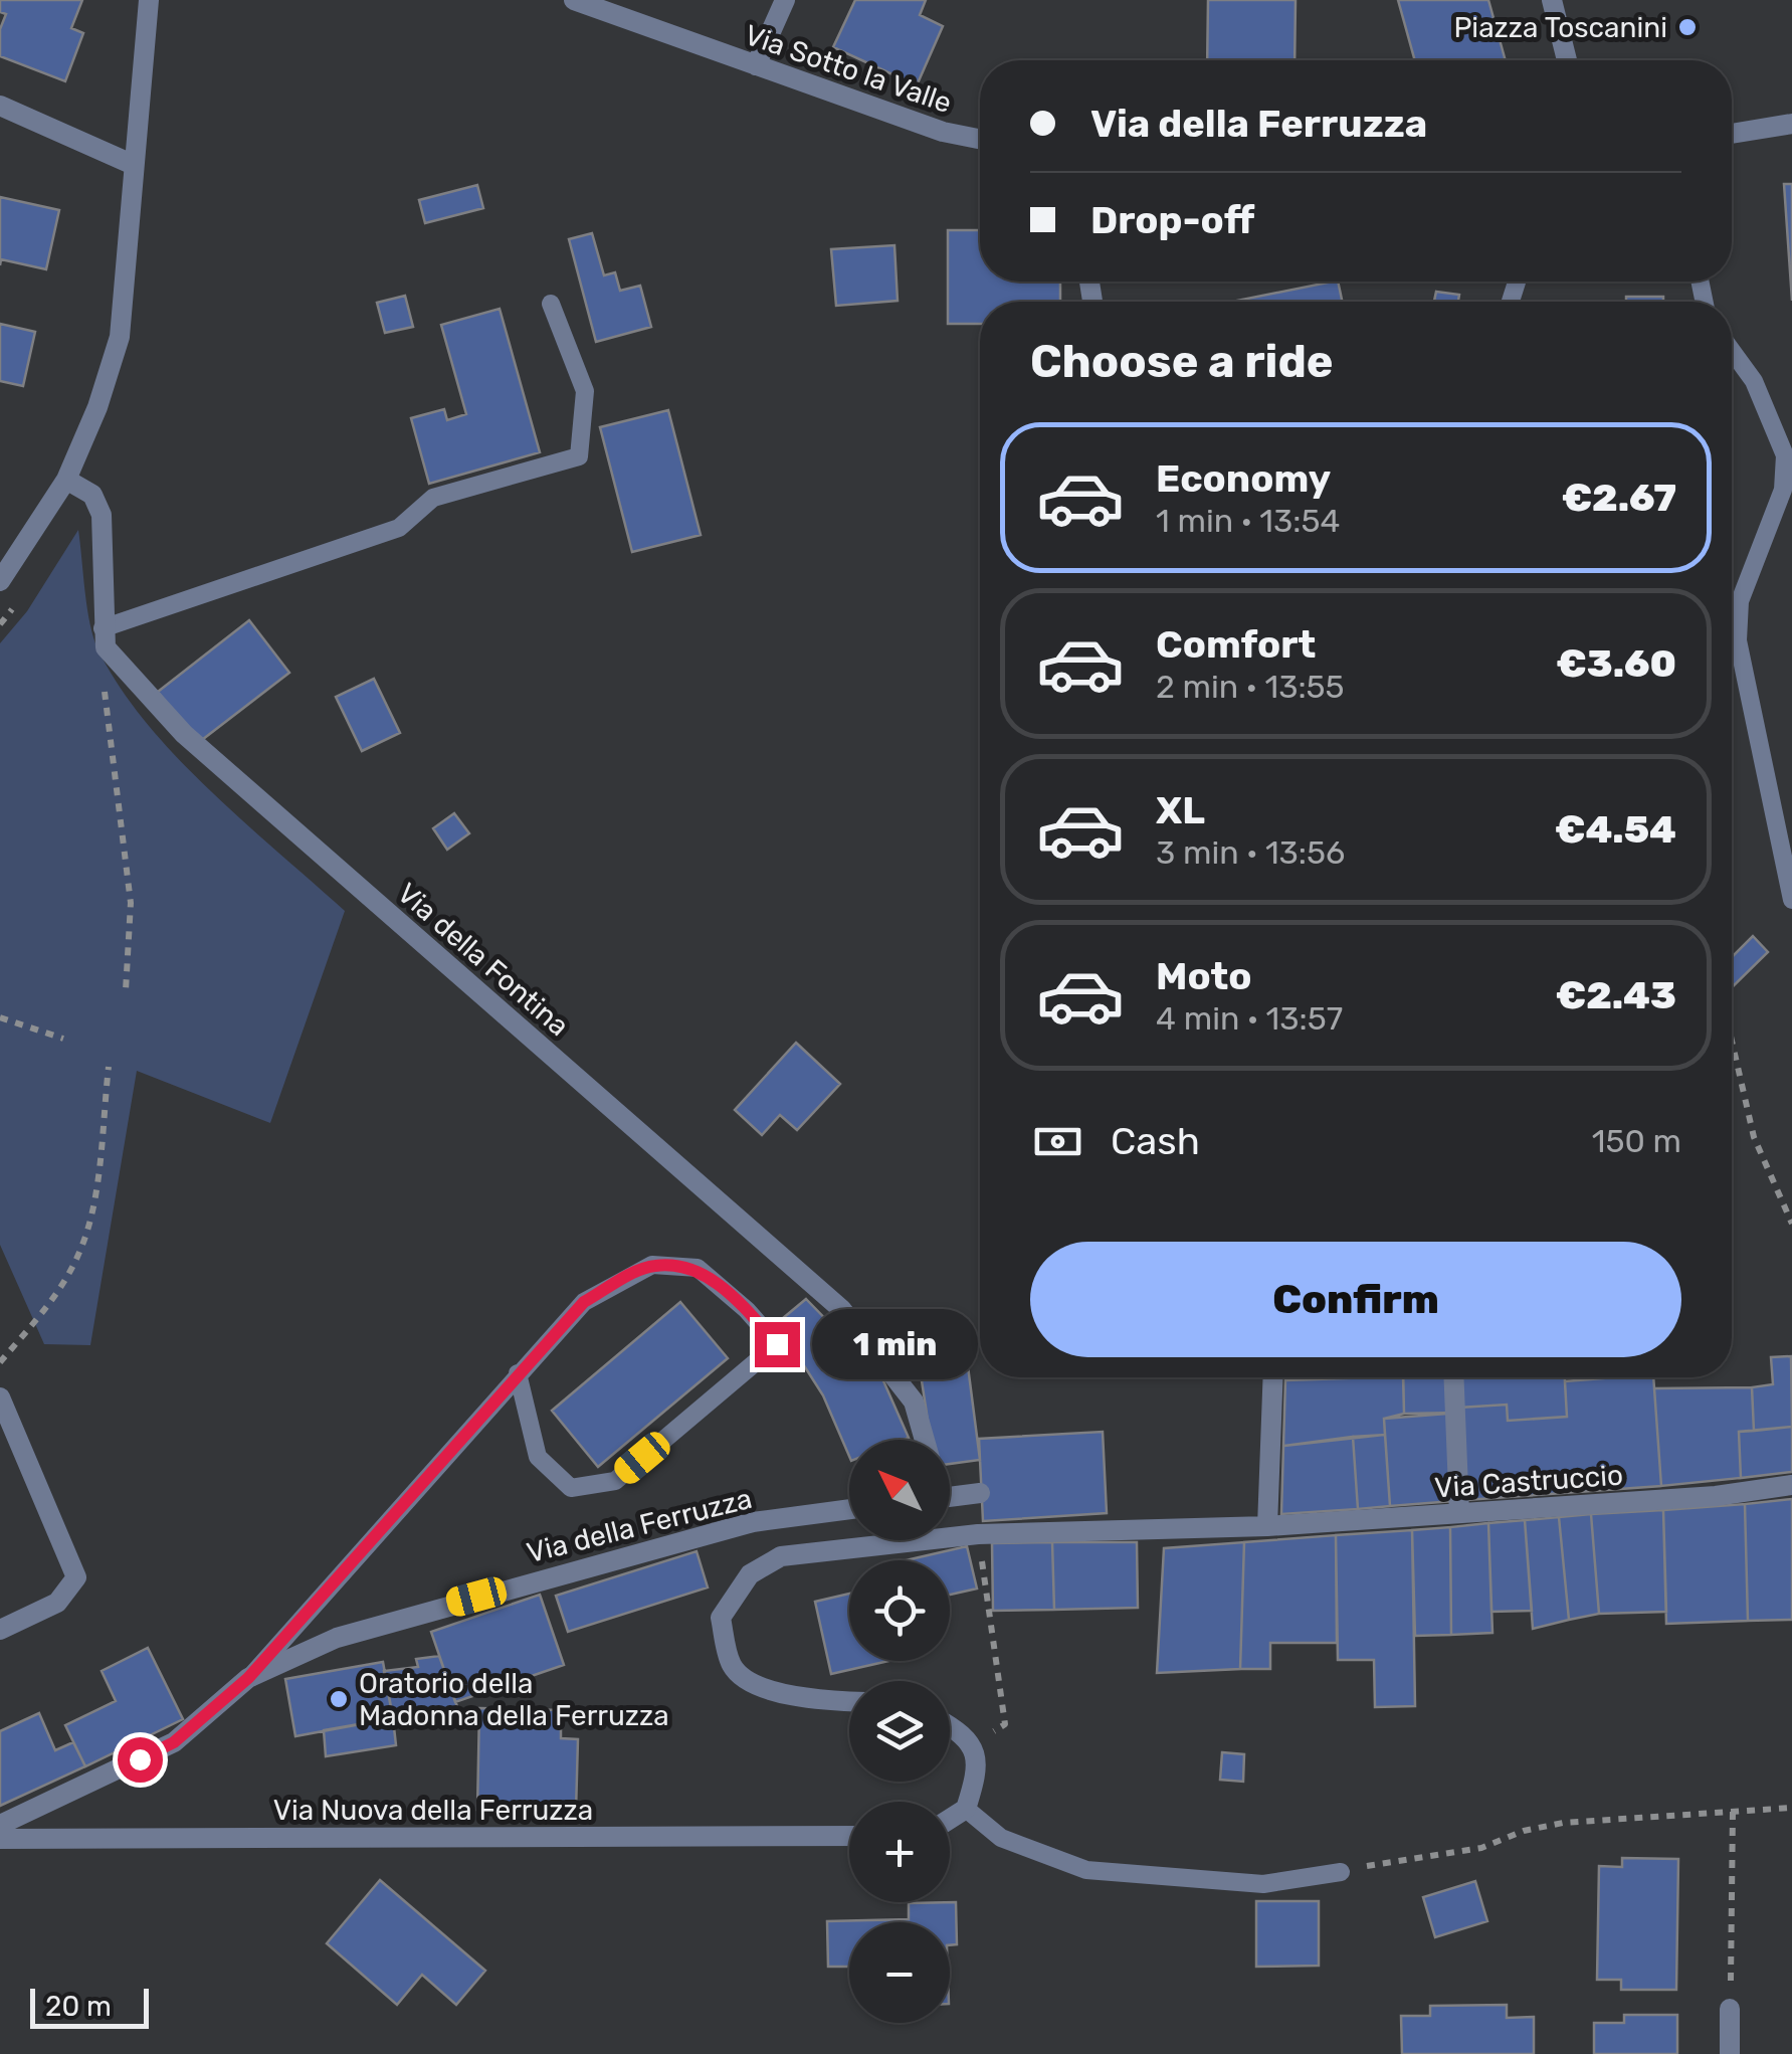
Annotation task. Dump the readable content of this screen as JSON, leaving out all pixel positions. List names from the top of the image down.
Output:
{
  "streets": {
    "street": [
      "Via Sotto la Valle",
      "Via della Fontina",
      "Via Castruccio",
      "Via della Ferruzza",
      "Via Nuova della Ferruzza"
    ]
  },
  "places": ["Piazza Toscanini", "Oratorio della Madonna della Ferruzza"],
  "scale_bar": "20 m",
  "north": "top left",
  "page": {
    "banner": ["Via della Ferruzza", "Drop-off"],
    "heading": "Choose a ride",
    "list": [
      {
        "name": "Economy",
        "note": "1 min · 13:54",
        "value": "€2.67"
      },
      {
        "name": "Comfort",
        "note": "2 min · 13:55",
        "value": "€3.60"
      },
      {
        "name": "XL",
        "note": "3 min · 13:56",
        "value": "€4.54"
      },
      {
        "name": "Moto",
        "note": "4 min · 13:57",
        "value": "€2.43"
      }
    ],
    "pay": ["Cash", "150 m"],
    "buttons": "Confirm",
    "bubble": "1 min",
    "map_buttons": ["+", "−"],
    "scale": "20 m"
  }
}
